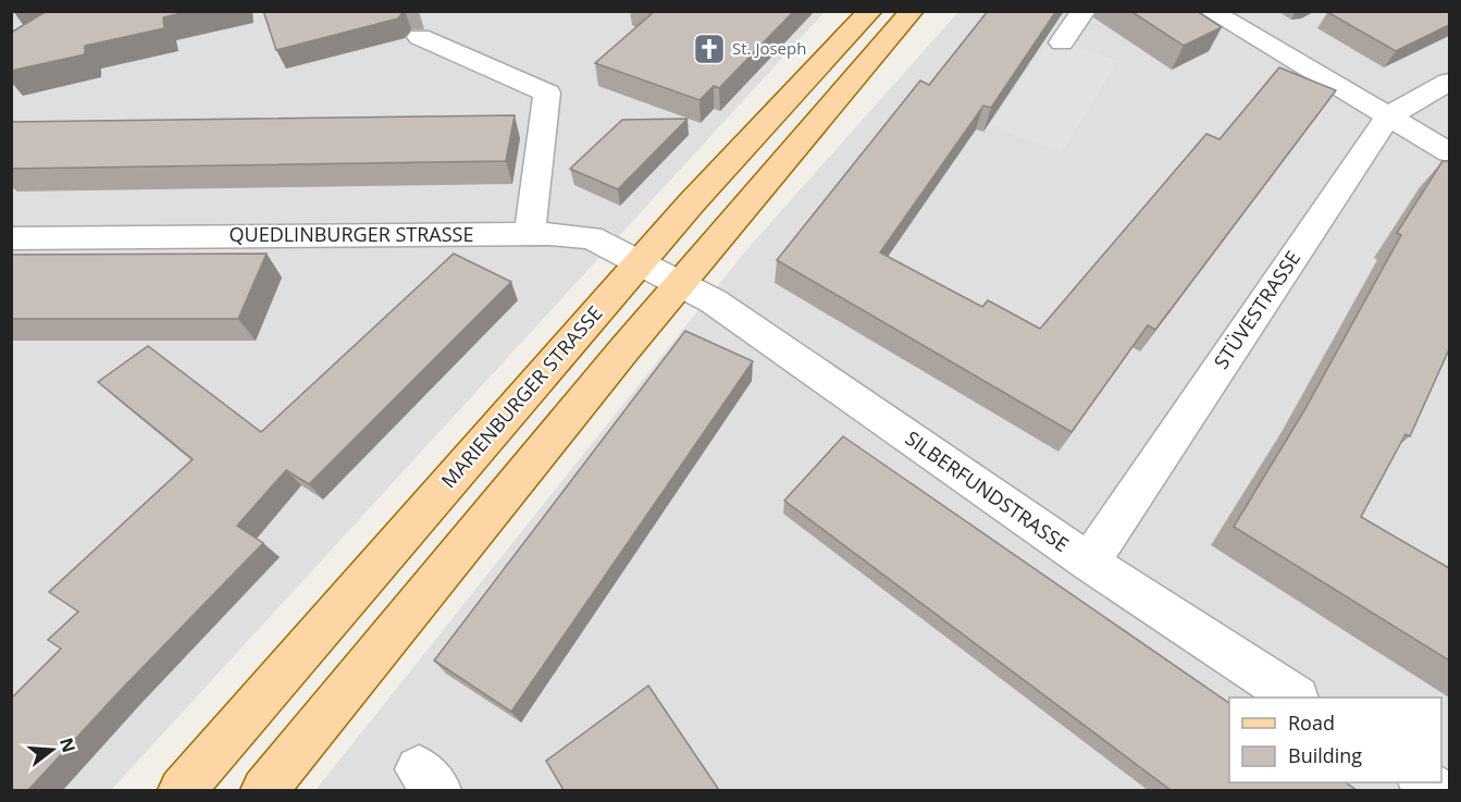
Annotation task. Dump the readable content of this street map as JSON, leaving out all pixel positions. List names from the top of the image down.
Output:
{
  "streets": {
    "main road": ["MARIENBURGER STRASSE"],
    "street": ["QUEDLINBURGER STRASSE", "STÜVESTRASSE", "SILBERFUNDSTRASSE"]
  },
  "crossings": [
    ["QUEDLINBURGER STRASSE", "MARIENBURGER STRASSE"],
    ["QUEDLINBURGER STRASSE", "SILBERFUNDSTRASSE"],
    ["STÜVESTRASSE", "SILBERFUNDSTRASSE"]
  ],
  "places": {
    "church": ["St. Joseph"]
  },
  "legend": ["Road", "Building"],
  "north": "right"
}
